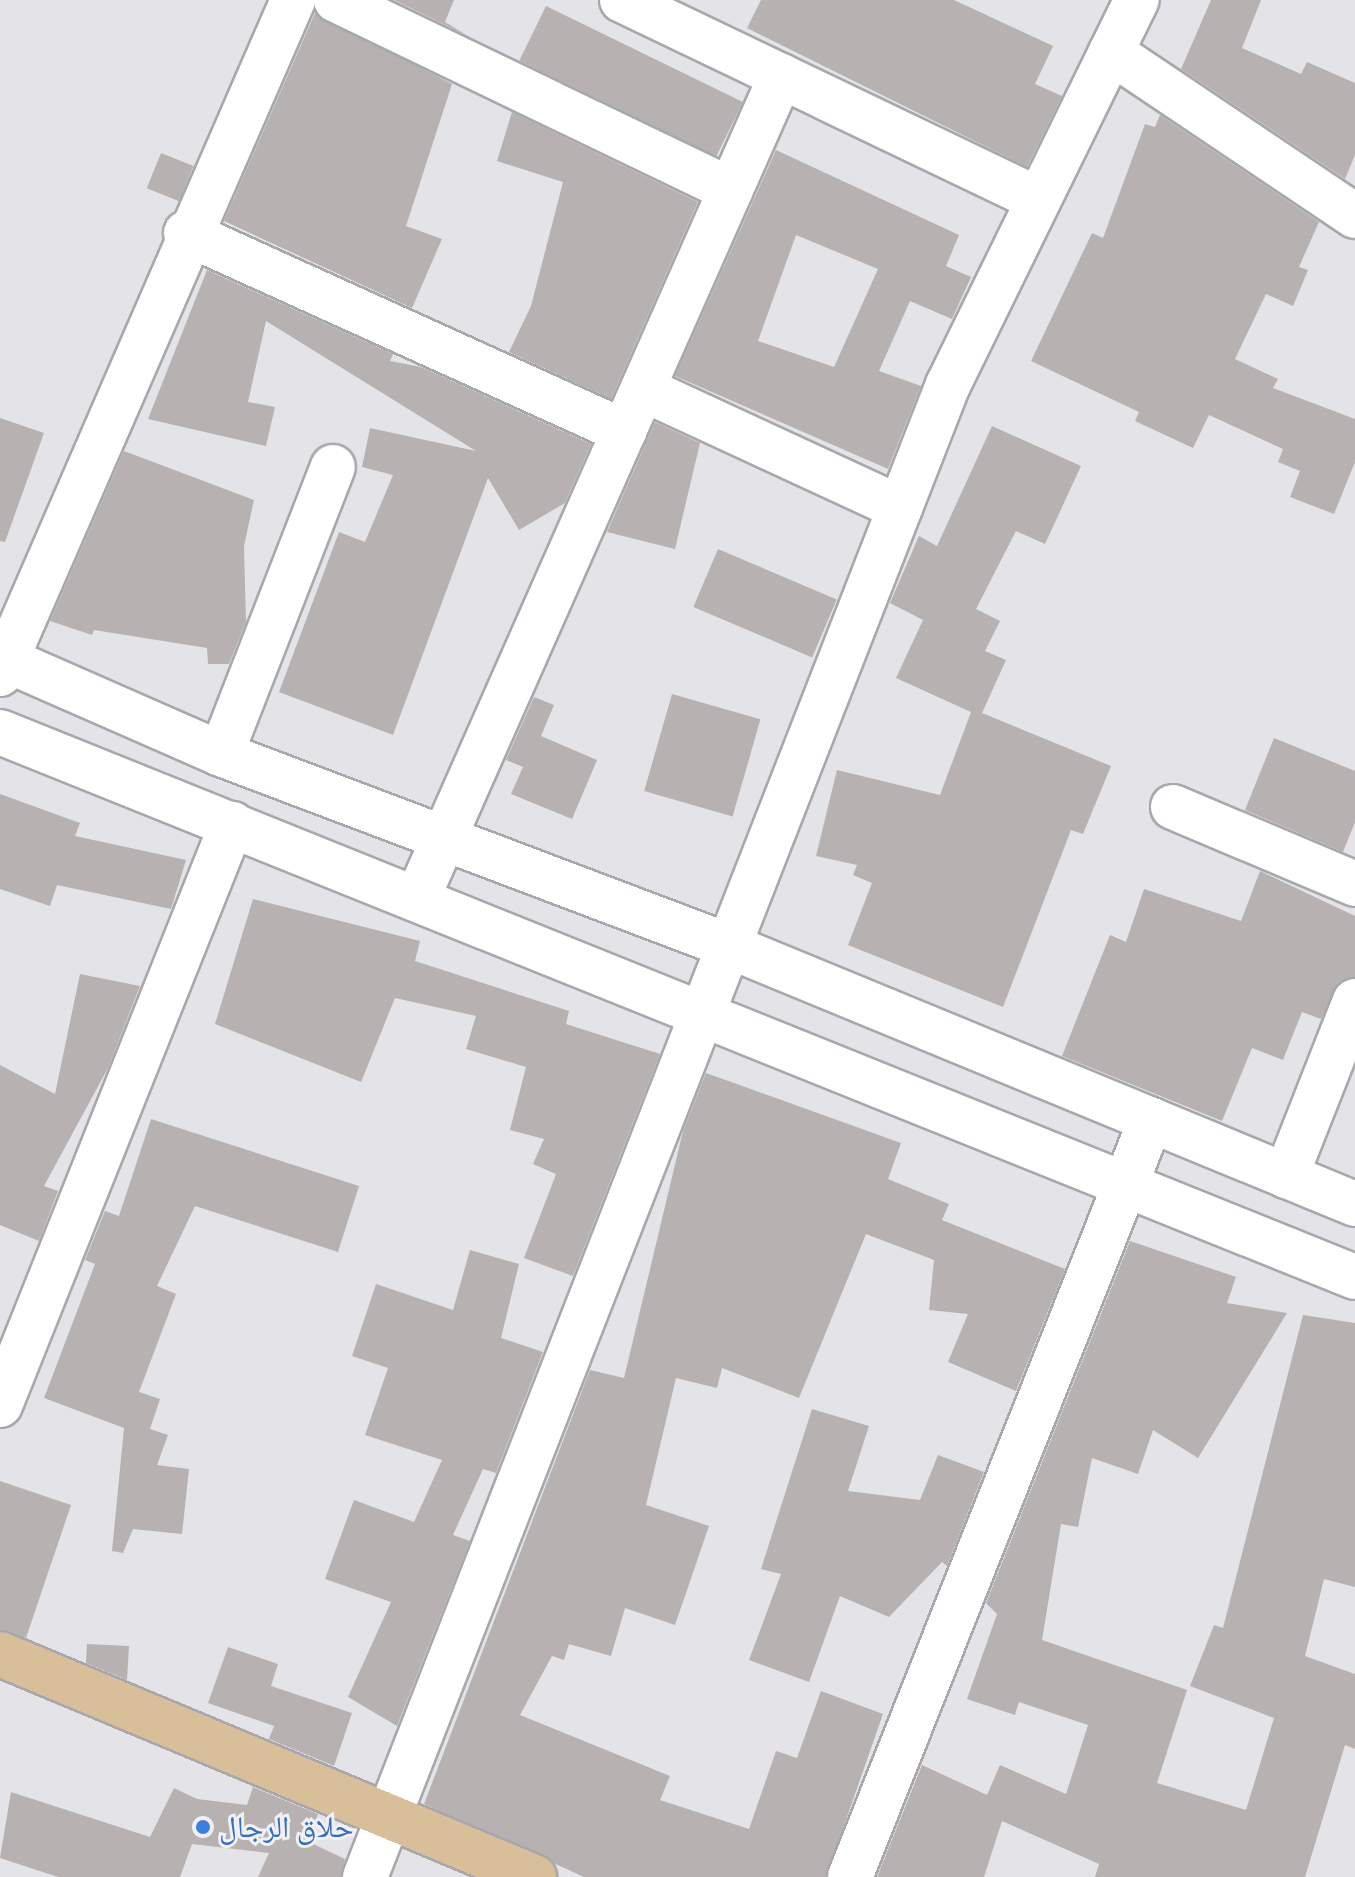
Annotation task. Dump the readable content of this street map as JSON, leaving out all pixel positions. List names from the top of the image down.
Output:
{
  "places": ["حلاق الرجال"]
}
